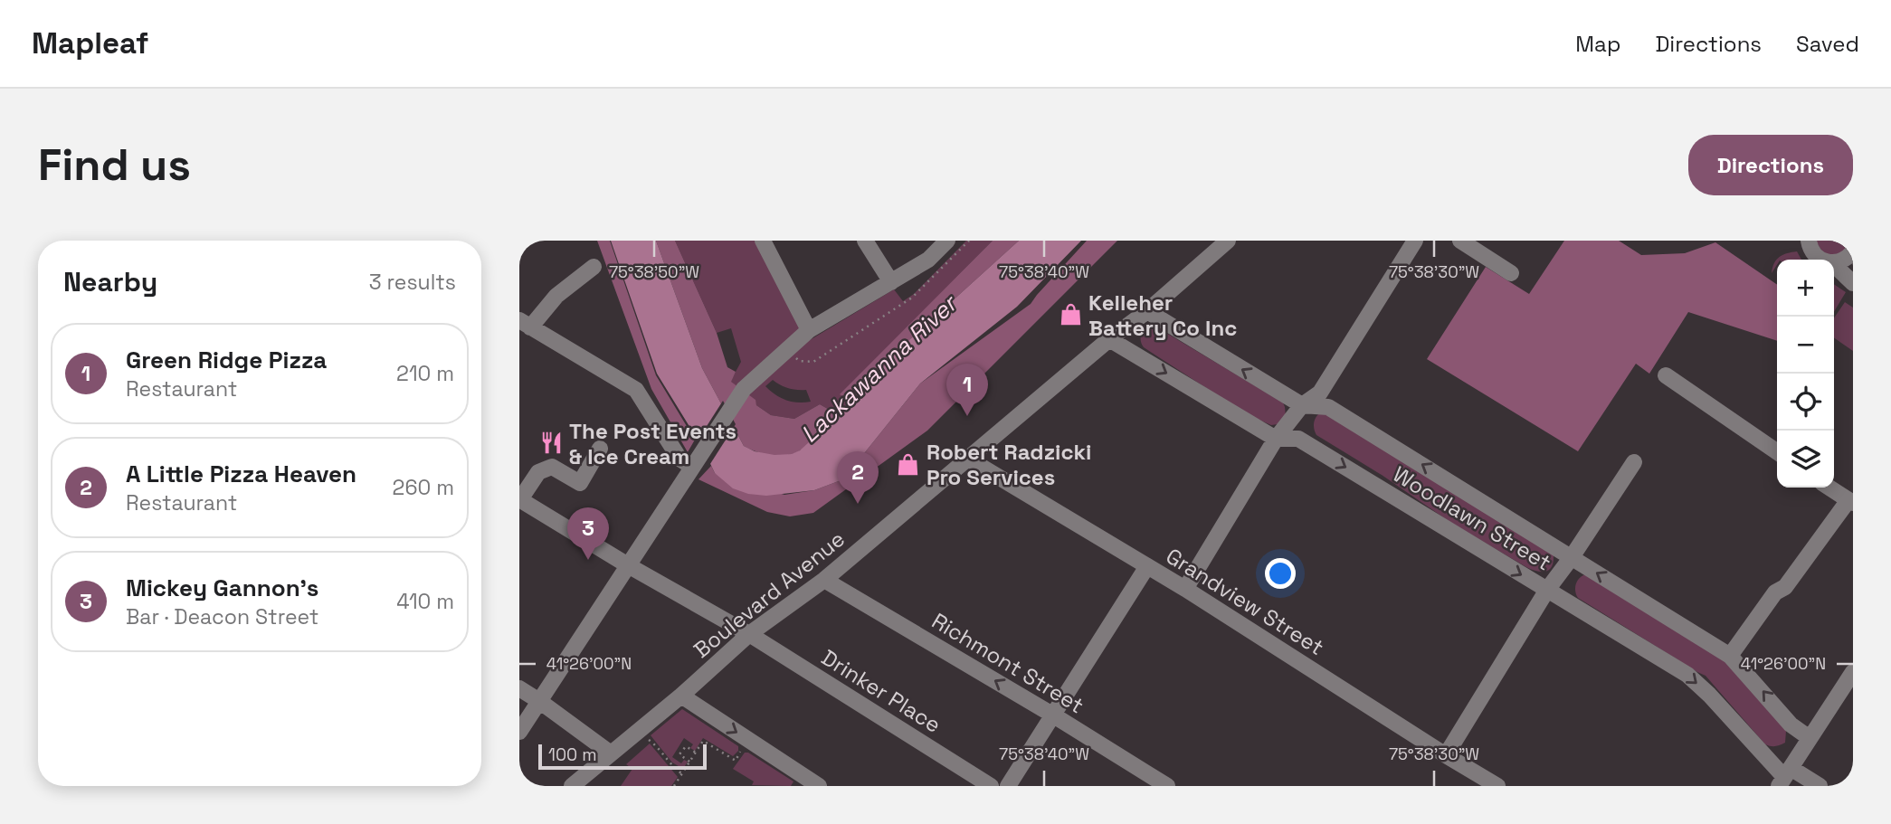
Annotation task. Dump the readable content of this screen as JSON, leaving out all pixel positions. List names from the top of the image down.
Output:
{
  "streets": {
    "street": [
      "Woodlawn Street",
      "Boulevard Avenue",
      "Grandview Street",
      "Richmont Street",
      "Drinker Place"
    ]
  },
  "crossings": [
    ["Woodlawn Street", "Boulevard Avenue"],
    ["Boulevard Avenue", "Grandview Street"],
    ["Boulevard Avenue", "Richmont Street"],
    ["Boulevard Avenue", "Drinker Place"]
  ],
  "one_way": ["Richmont Street"],
  "water": ["Lackawanna River"],
  "places": {
    "shop": ["Kelleher Battery Co Inc", "Robert Radzicki Pro Services"],
    "restaurant": ["The Post Events & Ice Cream"]
  },
  "scale_bar": "100 m",
  "page": {
    "header": "Mapleaf",
    "nav": ["Map", "Directions", "Saved"],
    "buttons": "Directions",
    "title": "Find us",
    "heading": ["Nearby", "3 results"],
    "map_buttons": ["+", "−"],
    "list": [
      {
        "mark": "1",
        "name": "Green Ridge Pizza",
        "note": "Restaurant",
        "value": "210 m"
      },
      {
        "mark": "2",
        "name": "A Little Pizza Heaven",
        "note": "Restaurant",
        "value": "260 m"
      },
      {
        "mark": "3",
        "name": "Mickey Gannon's",
        "note": "Bar · Deacon Street",
        "value": "410 m"
      }
    ],
    "pins": ["1", "2", "3"],
    "scale": "100 m"
  },
  "coordinates": [
    "75°38'50\"W",
    "75°38'40\"W",
    "75°38'30\"W",
    "41°26'00\"N"
  ]
}
